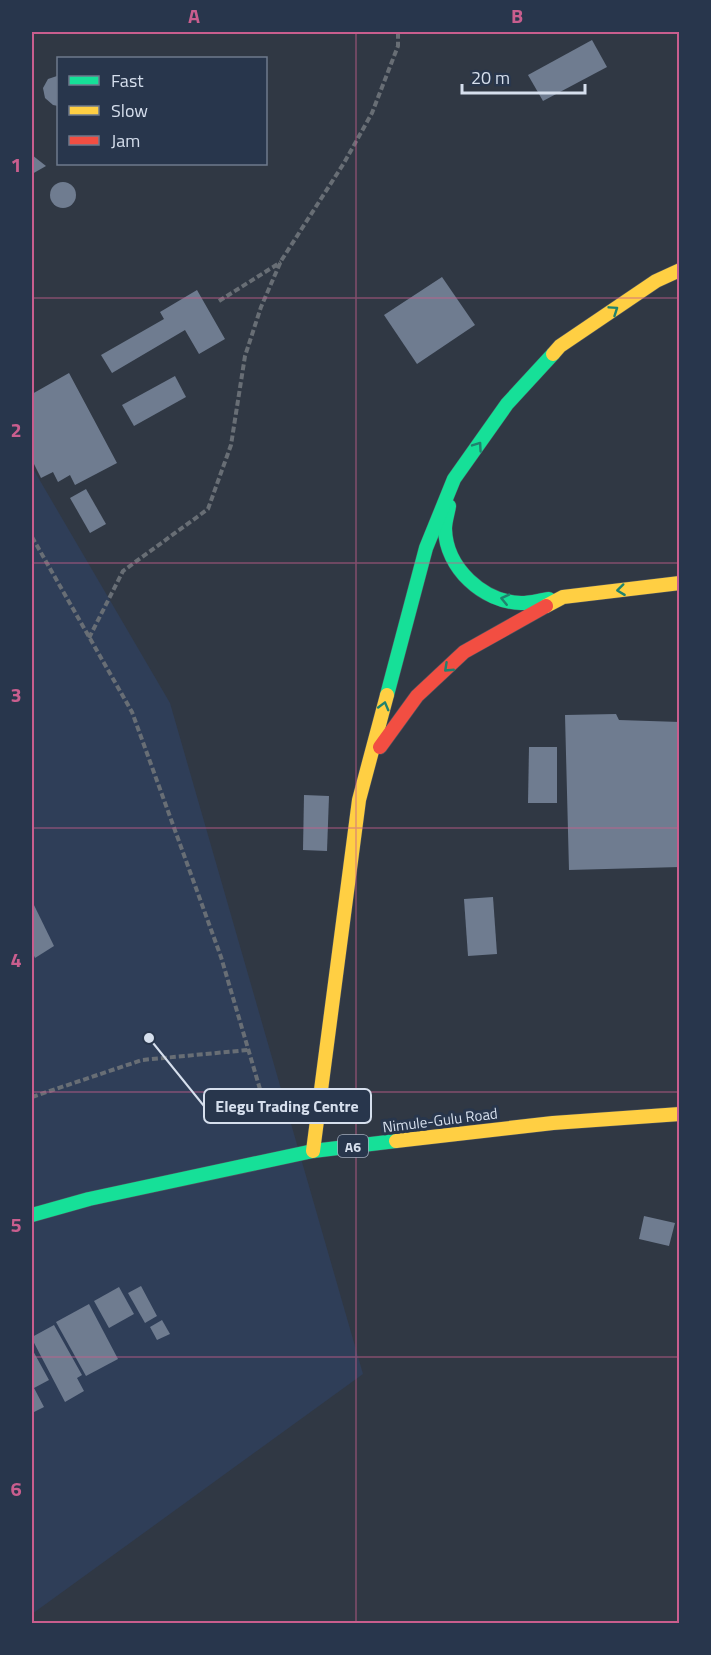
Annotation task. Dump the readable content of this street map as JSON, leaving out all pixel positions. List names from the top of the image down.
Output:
{
  "streets": {
    "main road": ["Nimule-Gulu Road", "A6"]
  },
  "places": ["Elegu Trading Centre"],
  "legend": ["Fast", "Slow", "Jam"],
  "scale_bar": "20 m",
  "grid": {
    "columns": ["A", "B"],
    "rows": [
      "1",
      "2",
      "3",
      "4",
      "5",
      "6"
    ]
  }
}
